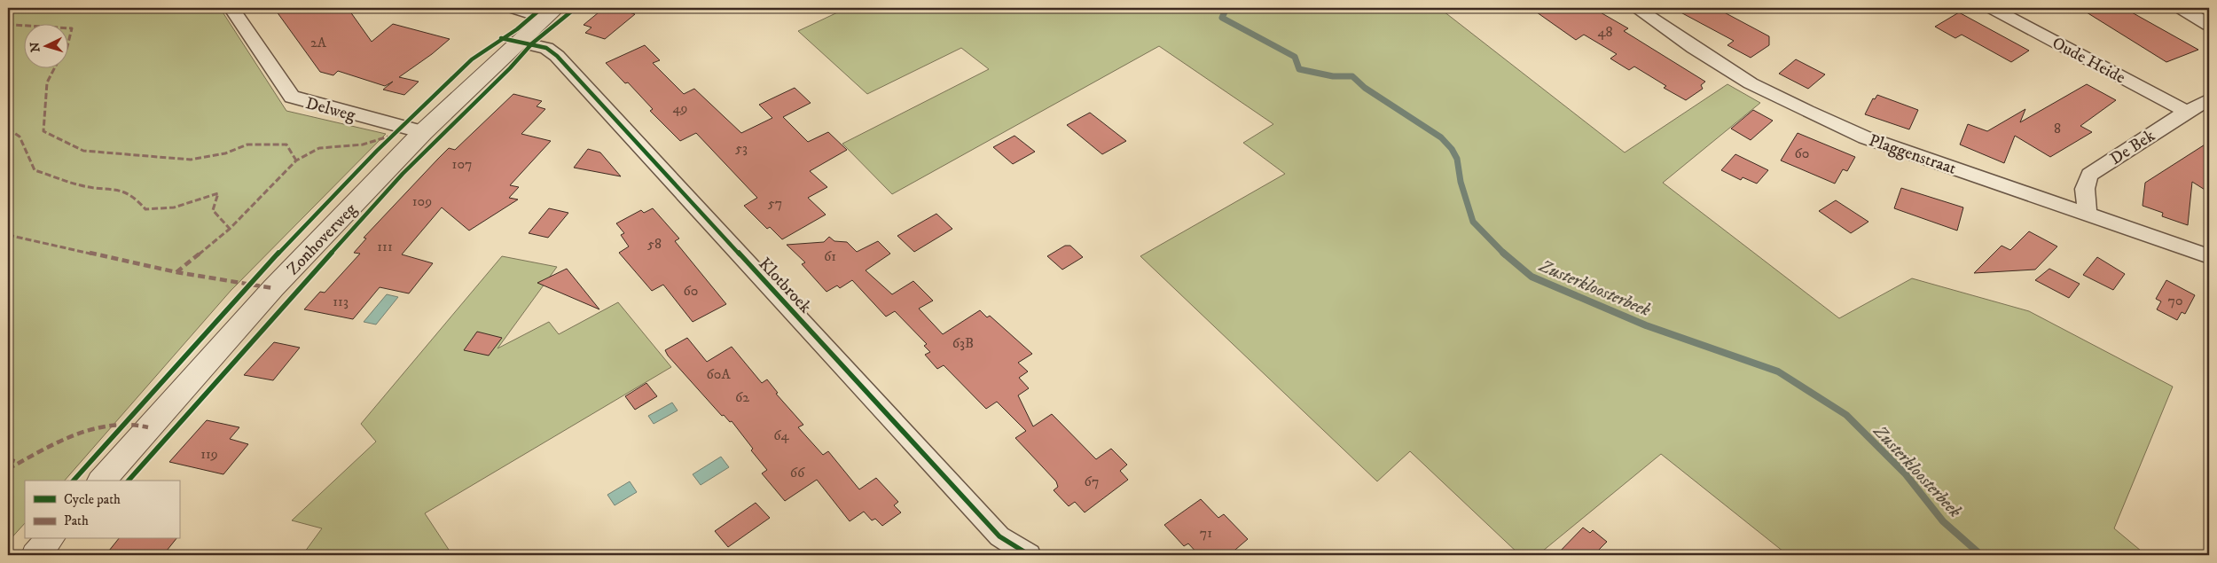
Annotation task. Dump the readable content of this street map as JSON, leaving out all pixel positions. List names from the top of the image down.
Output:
{
  "streets": {
    "street": [
      "Oude Heide",
      "Delweg",
      "De Bek",
      "Plaggenstraat",
      "Zonhoverweg",
      "Klotbroek"
    ]
  },
  "crossings": [
    ["Oude Heide", "De Bek"],
    ["Delweg", "Zonhoverweg"],
    ["De Bek", "Plaggenstraat"],
    ["Zonhoverweg", "Klotbroek"]
  ],
  "water": ["Zusterkloosterbeek"],
  "house_numbers": [
    "48",
    "2A",
    "49",
    "8",
    "53",
    "60",
    "107",
    "109",
    "57",
    "58",
    "111",
    "61",
    "60",
    "70",
    "113",
    "63B",
    "60A",
    "62",
    "64",
    "119",
    "66",
    "67",
    "71"
  ],
  "legend": ["Cycle path", "Path"],
  "north": "left"
}
